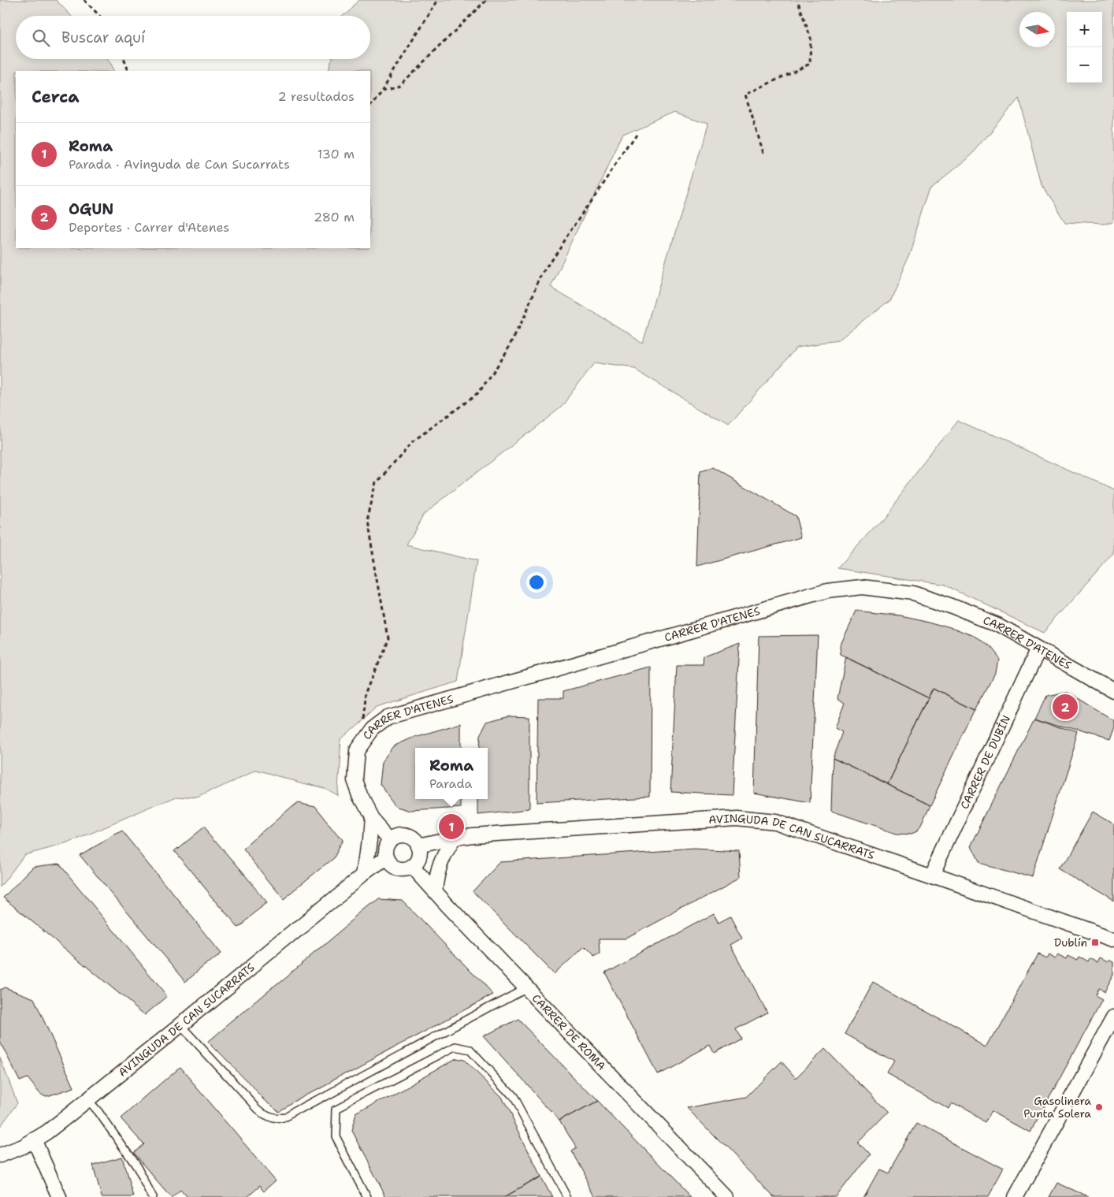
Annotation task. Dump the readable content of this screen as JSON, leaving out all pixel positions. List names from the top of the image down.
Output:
{
  "streets": {
    "street": [
      "CARRER D'ATENES",
      "CARRER DE DUBÍN",
      "AVINGUDA DE CAN SUCARRATS",
      "CARRER DE ROMA"
    ]
  },
  "crossings": [
    ["CARRER D'ATENES", "CARRER DE DUBÍN"],
    ["CARRER DE DUBÍN", "AVINGUDA DE CAN SUCARRATS"],
    ["AVINGUDA DE CAN SUCARRATS", "CARRER DE ROMA"]
  ],
  "places": {
    "transit": ["Dublín"],
    "other": ["Gasolinera Punta Solera"]
  },
  "north": "right",
  "page": {
    "map_buttons": ["+", "−"],
    "search": "Buscar aquí",
    "heading": ["Cerca", "2 resultados"],
    "list": [
      {
        "mark": "1",
        "name": "Roma",
        "note": "Parada · Avinguda de Can Sucarrats",
        "value": "130 m"
      },
      {
        "mark": "2",
        "name": "OGUN",
        "note": "Deportes · Carrer d'Atenes",
        "value": "280 m"
      }
    ],
    "pins": ["2", "1"],
    "popup": ["Roma", "Parada"]
  }
}
